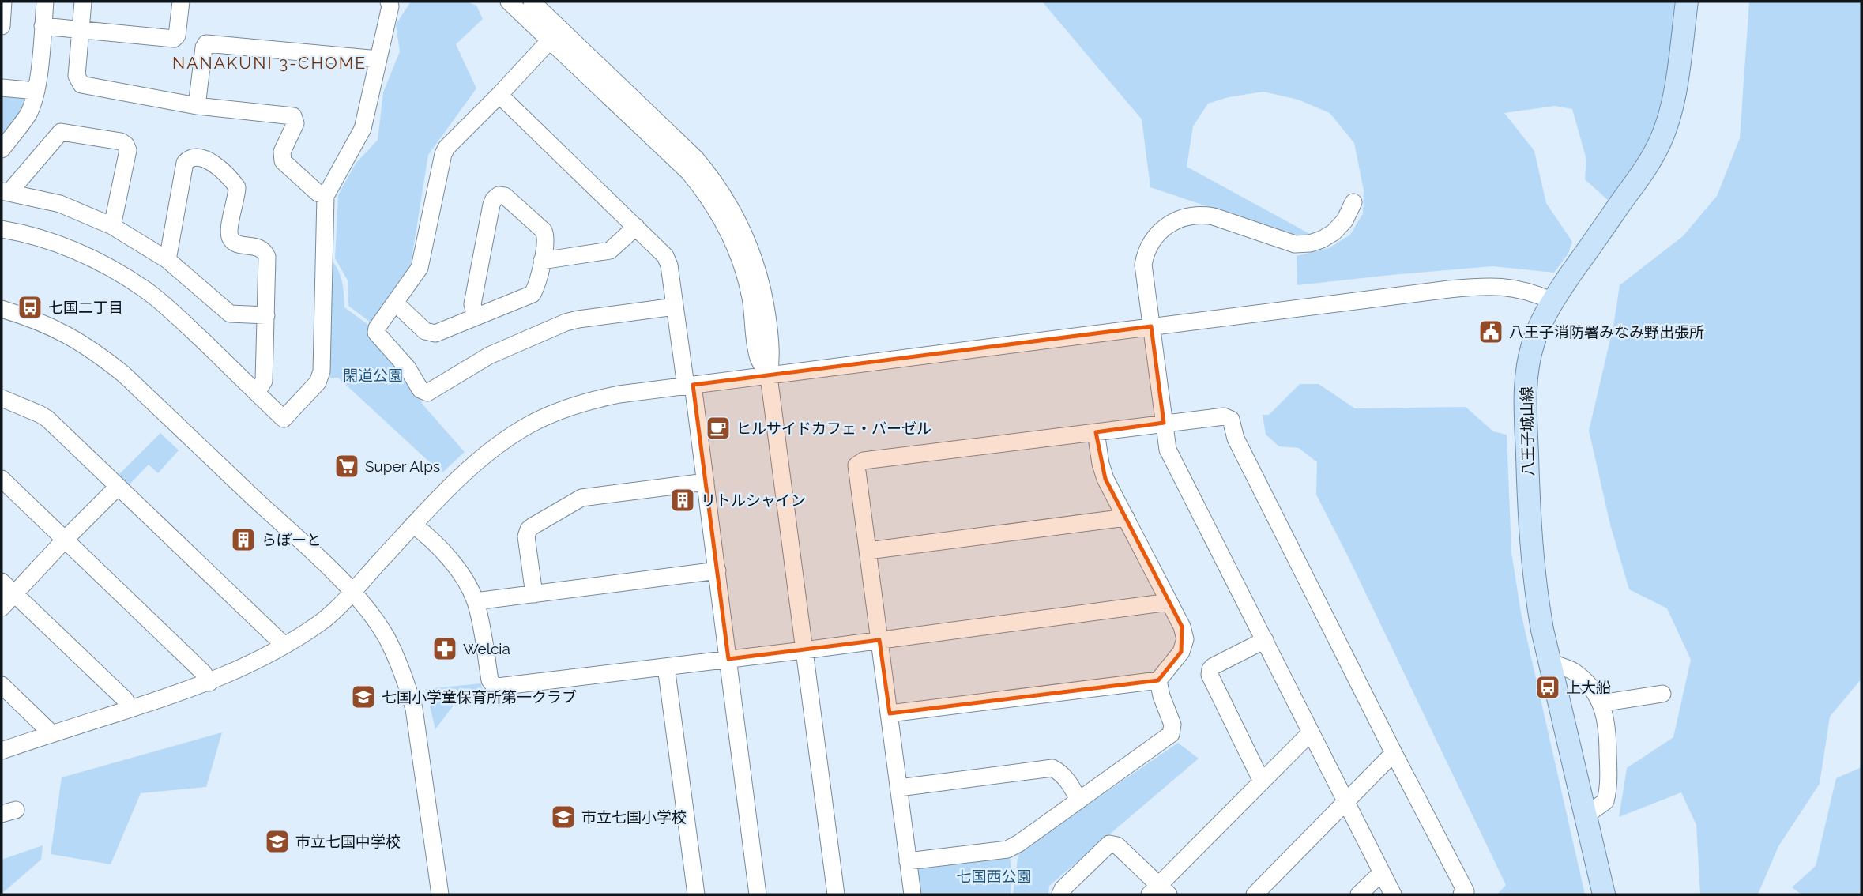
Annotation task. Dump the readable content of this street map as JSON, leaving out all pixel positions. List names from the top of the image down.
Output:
{
  "streets": {
    "main road": ["八王子城山線"]
  },
  "districts": ["NANAKUNI 3-CHOME"],
  "parks": ["閑道公園", "七国西公園"],
  "places": {
    "bus stop": ["七国二丁目", "上大船"],
    "public building": ["八王子消防署みなみ野出張所"],
    "cafe": ["ヒルサイドカフェ・バーゼル"],
    "supermarket": ["Super Alps"],
    "building": ["リトルシャイン", "らぽーと"],
    "pharmacy": ["Welcia"],
    "school or university": ["七国小学童保育所第一クラブ", "市立七国小学校", "市立七国中学校"]
  }
}
